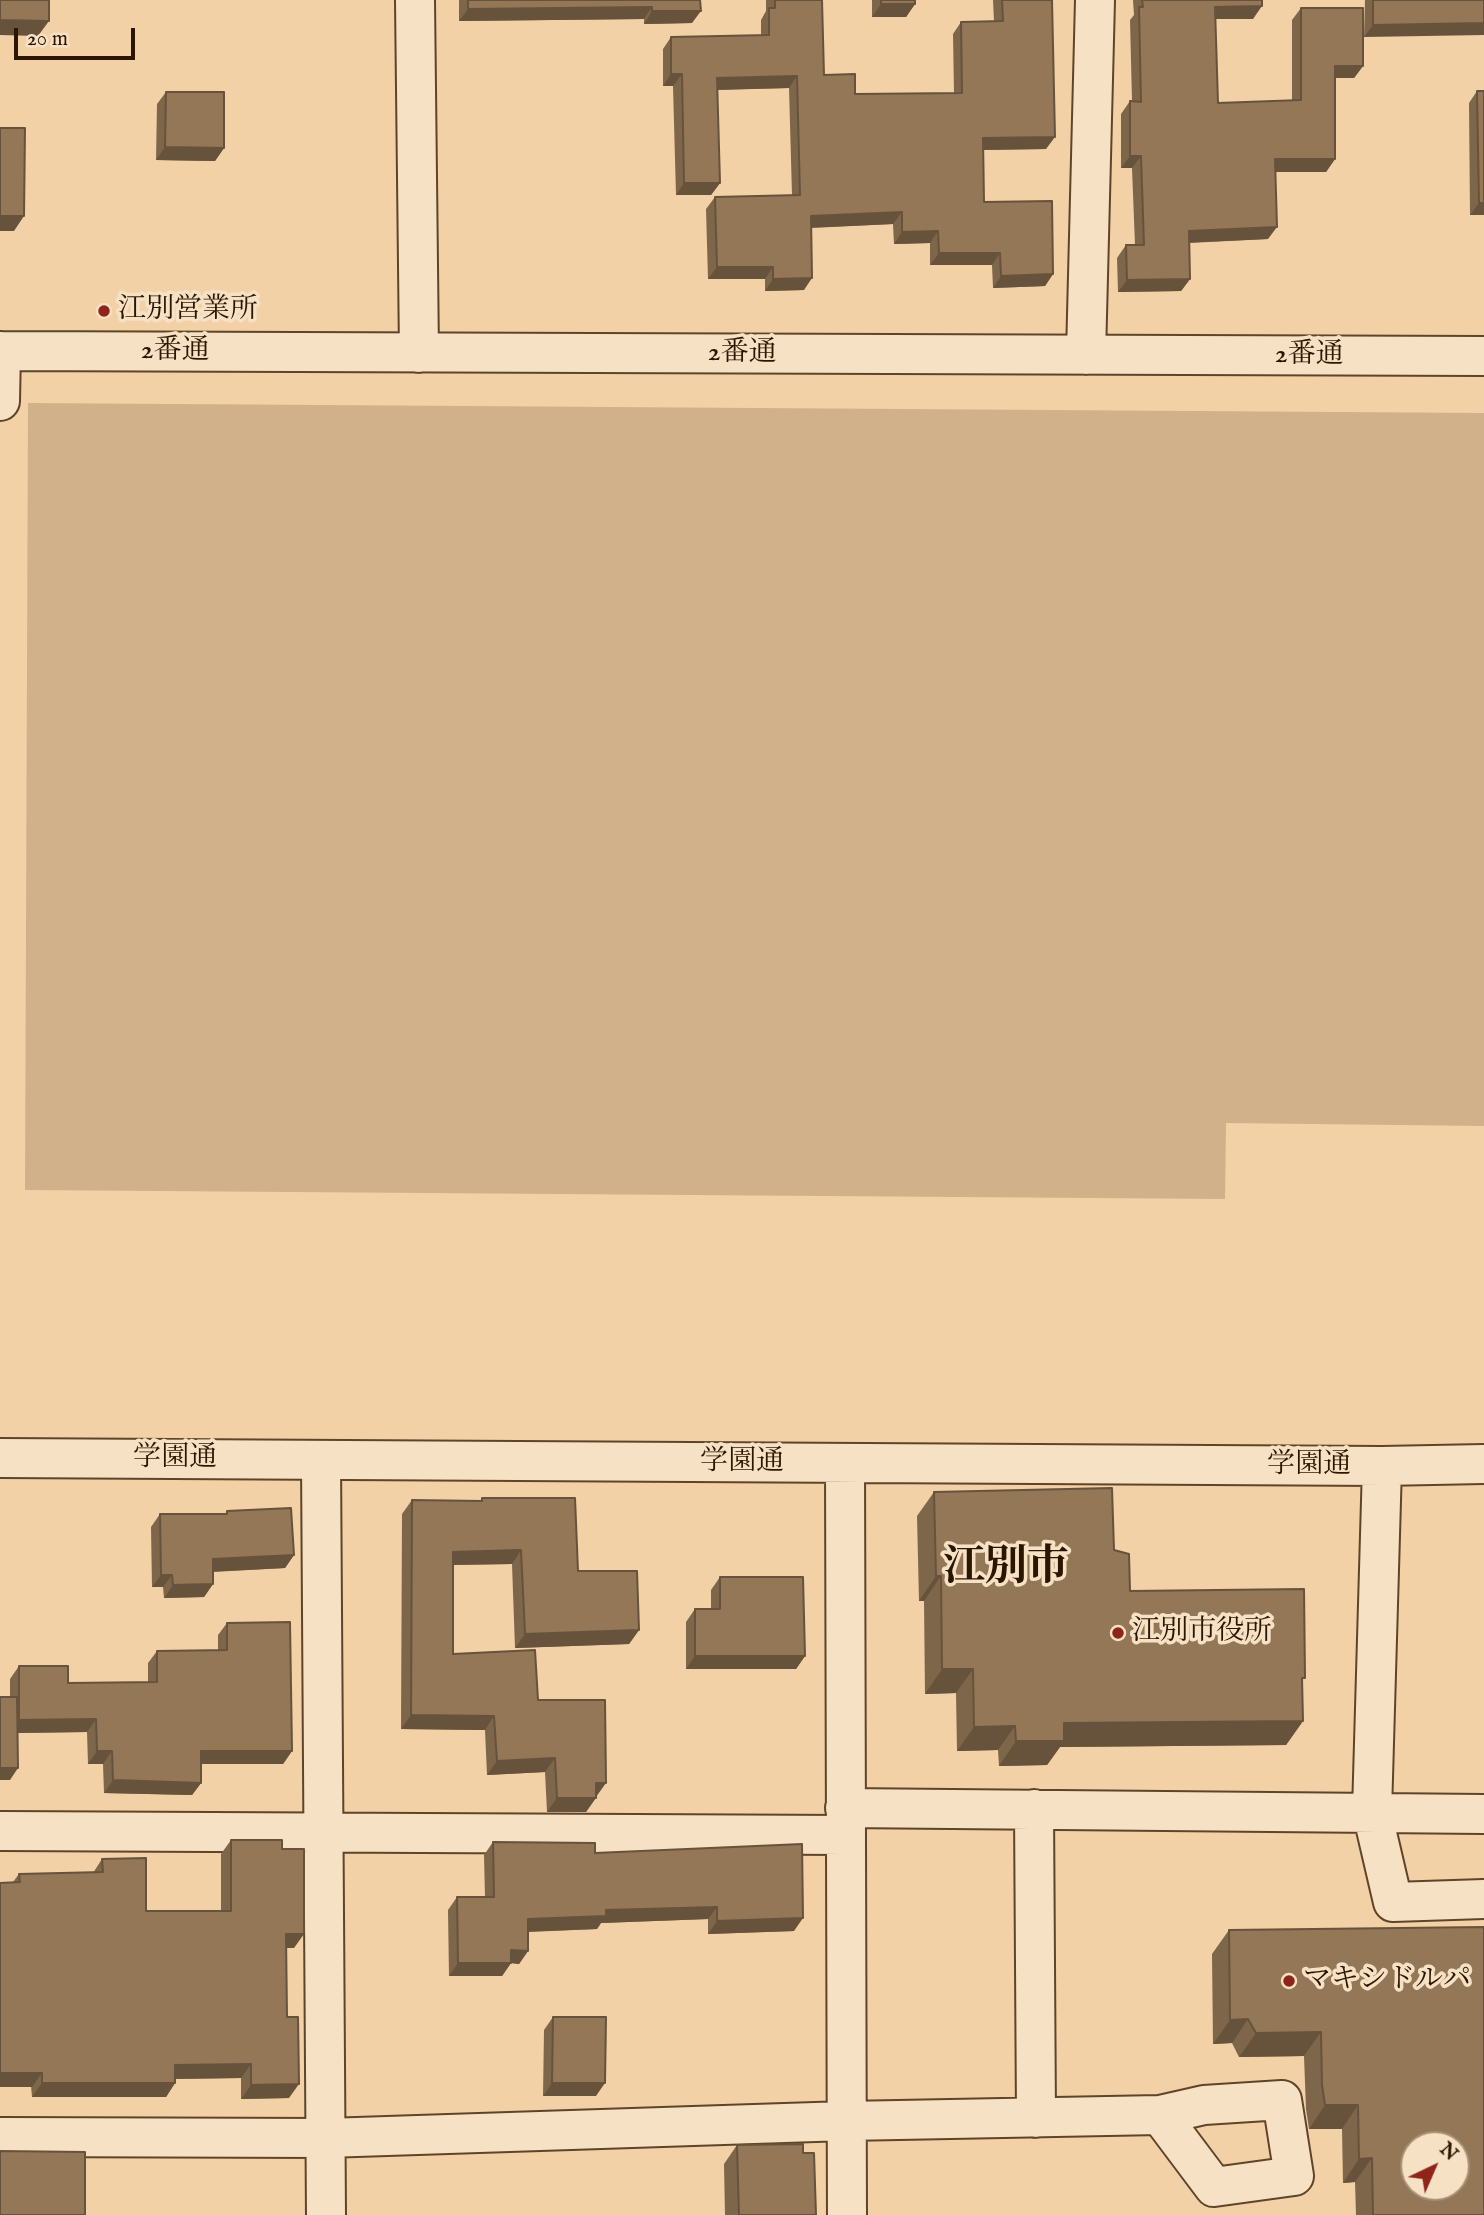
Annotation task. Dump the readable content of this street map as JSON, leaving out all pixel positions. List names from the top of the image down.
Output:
{
  "streets": {
    "street": ["2番通", "学園通"]
  },
  "districts": ["江別市"],
  "places": ["江別営業所", "江別市役所", "マキシドルパ"],
  "scale_bar": "20 m",
  "north": "top right"
}
